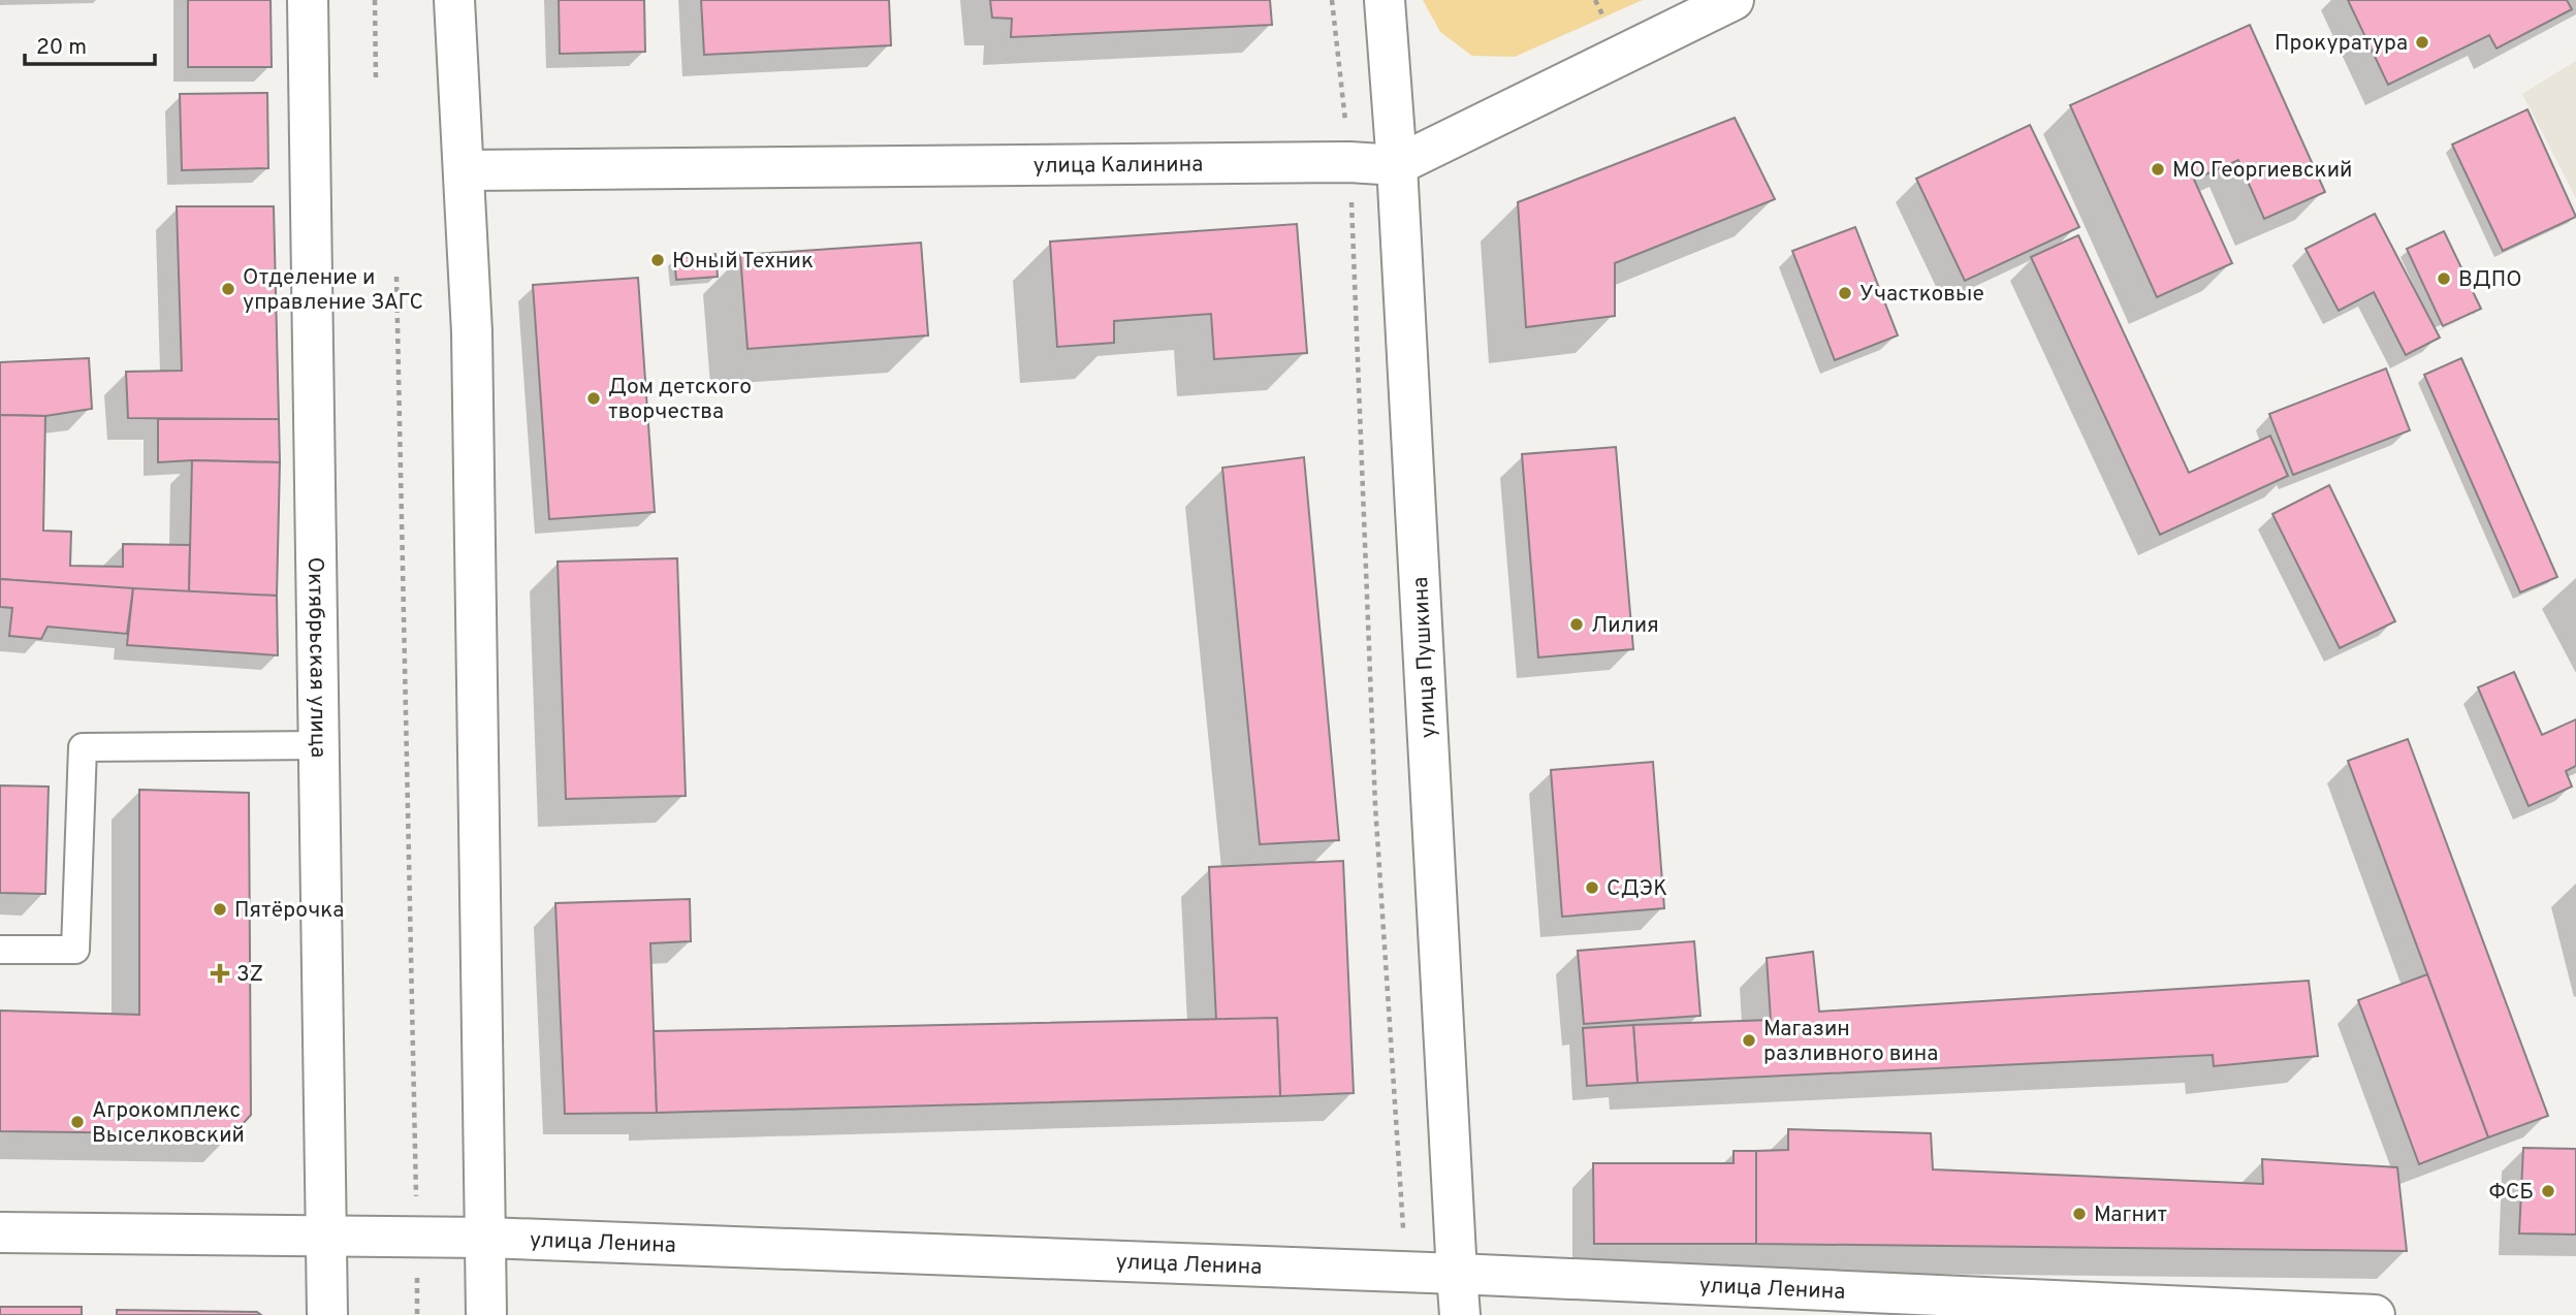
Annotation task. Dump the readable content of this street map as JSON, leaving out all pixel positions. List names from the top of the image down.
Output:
{
  "streets": {
    "street": [
      "улица Калинина",
      "Октябрьская улица",
      "улица Пушкина",
      "улица Ленина"
    ]
  },
  "crossings": [
    ["улица Калинина", "улица Пушкина"],
    ["Октябрьская улица", "улица Ленина"],
    ["улица Пушкина", "улица Ленина"]
  ],
  "places": {
    "other": [
      "Прокуратура",
      "МО Георгиевский",
      "Юный Техник",
      "ВДПО",
      "Отделение и управление ЗАГС",
      "Участковые",
      "Дом детского творчества",
      "Лилия",
      "СДЭК",
      "Пятёрочка",
      "Магазин разливного вина",
      "Агрокомплекс Выселковский",
      "ФСБ",
      "Магнит"
    ],
    "health": ["3Z"]
  },
  "scale_bar": "20 m"
}
